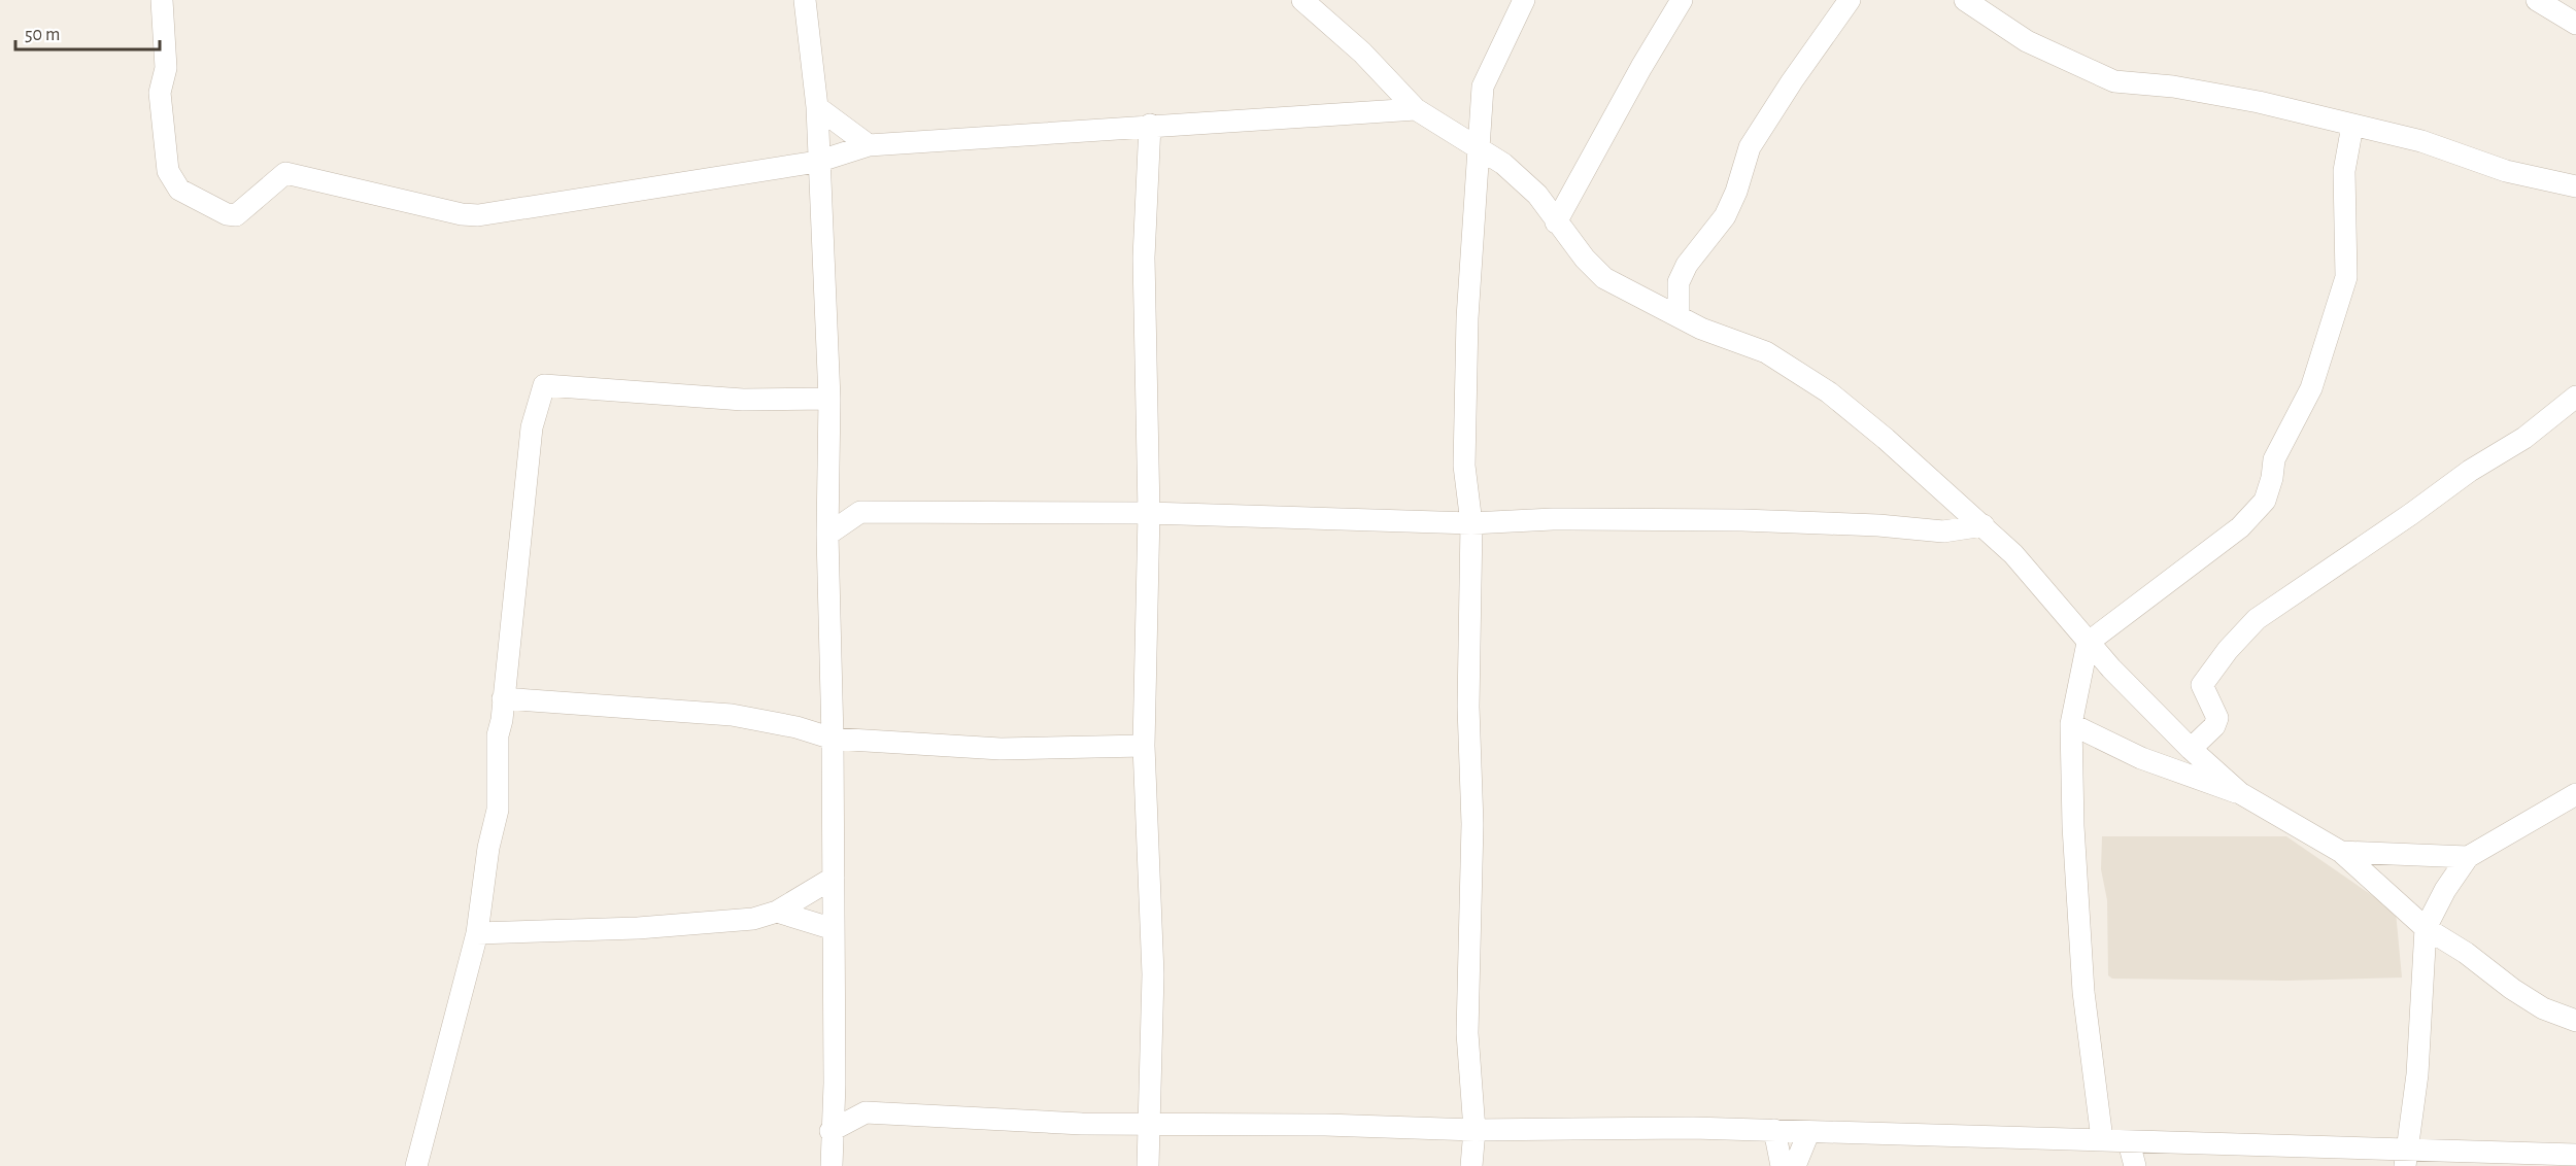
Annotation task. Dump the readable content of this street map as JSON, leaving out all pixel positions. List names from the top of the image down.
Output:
{
  "scale_bar": "50 m"
}
